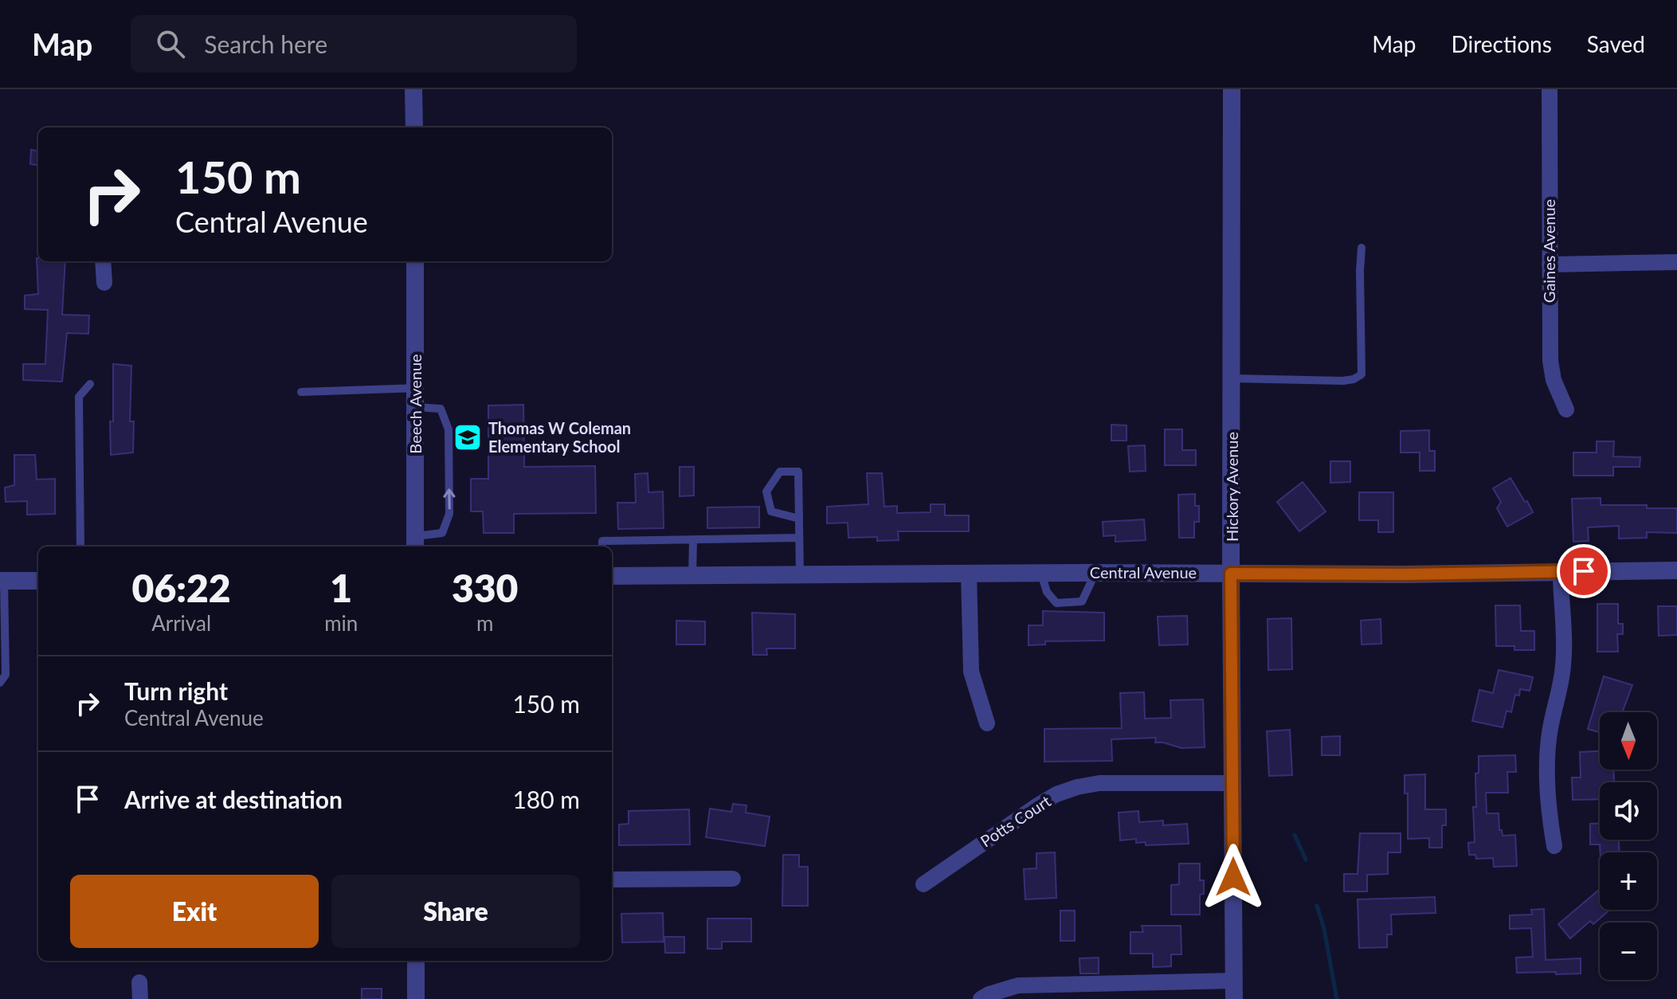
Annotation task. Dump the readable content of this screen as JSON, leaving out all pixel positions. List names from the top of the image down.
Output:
{
  "streets": {
    "street": [
      "Gaines Avenue",
      "Beech Avenue",
      "Hickory Avenue",
      "Central Avenue",
      "Potts Court"
    ]
  },
  "crossings": [
    ["Hickory Avenue", "Central Avenue"],
    ["Hickory Avenue", "Potts Court"]
  ],
  "places": {
    "school or university": ["Thomas W Coleman Elementary School"]
  },
  "north": "bottom",
  "page": {
    "header": "Map",
    "search": "Search here",
    "nav": ["Map", "Directions", "Saved"],
    "turn": ["150 m", "Central Avenue"],
    "eta": [
      "06:22",
      "Arrival",
      "1",
      "min",
      "330",
      "m"
    ],
    "list": [
      {
        "name": "Turn right",
        "note": "Central Avenue",
        "value": "150 m"
      },
      {
        "name": "Arrive at destination",
        "value": "180 m"
      }
    ],
    "map_buttons": ["+", "−"],
    "buttons": ["Exit", "Share"]
  }
}
